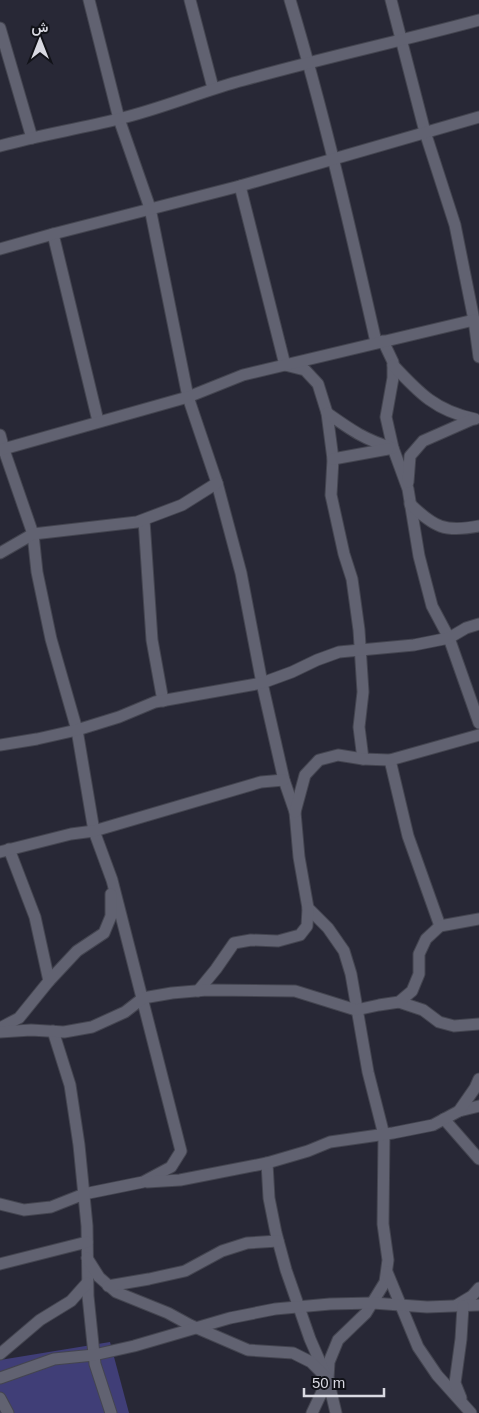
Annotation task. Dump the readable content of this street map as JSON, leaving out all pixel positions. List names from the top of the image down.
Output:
{
  "scale_bar": "50 m",
  "north": "top"
}
